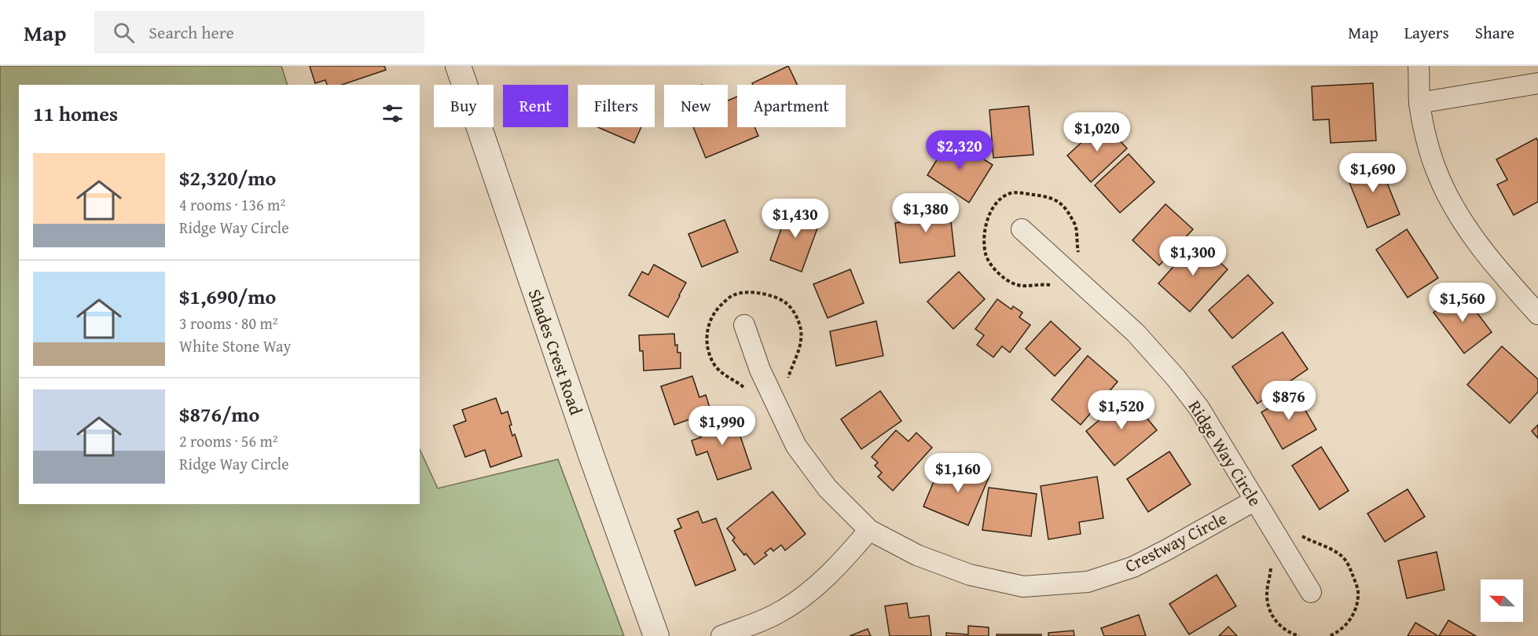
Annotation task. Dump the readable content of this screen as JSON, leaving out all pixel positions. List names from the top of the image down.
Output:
{
  "streets": {
    "street": ["Shades Crest Road", "Ridge Way Circle", "Crestway Circle"]
  },
  "crossings": [
    ["Ridge Way Circle", "Crestway Circle"]
  ],
  "north": "top left",
  "page": {
    "header": "Map",
    "search": "Search here",
    "nav": ["Map", "Layers", "Share"],
    "chip": [
      "Buy",
      "Rent",
      "Filters",
      "New",
      "Apartment"
    ],
    "heading": "11 homes",
    "price": [
      "$1,020",
      "$2,320",
      "$1,690",
      "$1,380",
      "$1,430",
      "$1,300",
      "$1,560",
      "$876",
      "$1,520",
      "$1,990",
      "$1,160"
    ],
    "list": [
      {
        "name": "$2,320/mo",
        "note": "4 rooms · 136 m² · Ridge Way Circle"
      },
      {
        "name": "$1,690/mo",
        "note": "3 rooms · 80 m² · White Stone Way"
      },
      {
        "name": "$876/mo",
        "note": "2 rooms · 56 m² · Ridge Way Circle"
      }
    ]
  }
}
